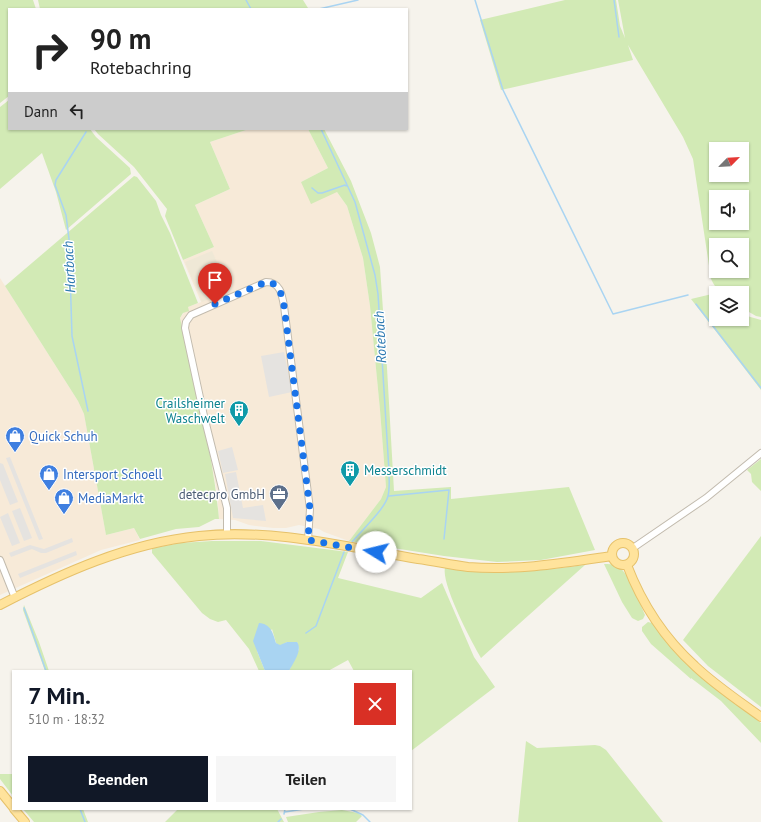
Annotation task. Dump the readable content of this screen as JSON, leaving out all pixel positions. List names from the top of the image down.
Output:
{
  "water": ["Hartbach", "Rotebach"],
  "places": {
    "building": ["Crailsheimer Waschwelt", "Messerschmidt"],
    "shop": ["Quick Schuh", "Intersport Schoell", "MediaMarkt"],
    "office": ["detecpro GmbH"]
  },
  "north": "top right",
  "page": {
    "turn": ["90 m", "Rotebachring"],
    "then": "Dann",
    "heading": ["7 Min.", "510 m · 18:32"],
    "buttons": ["Beenden", "Teilen"]
  }
}
